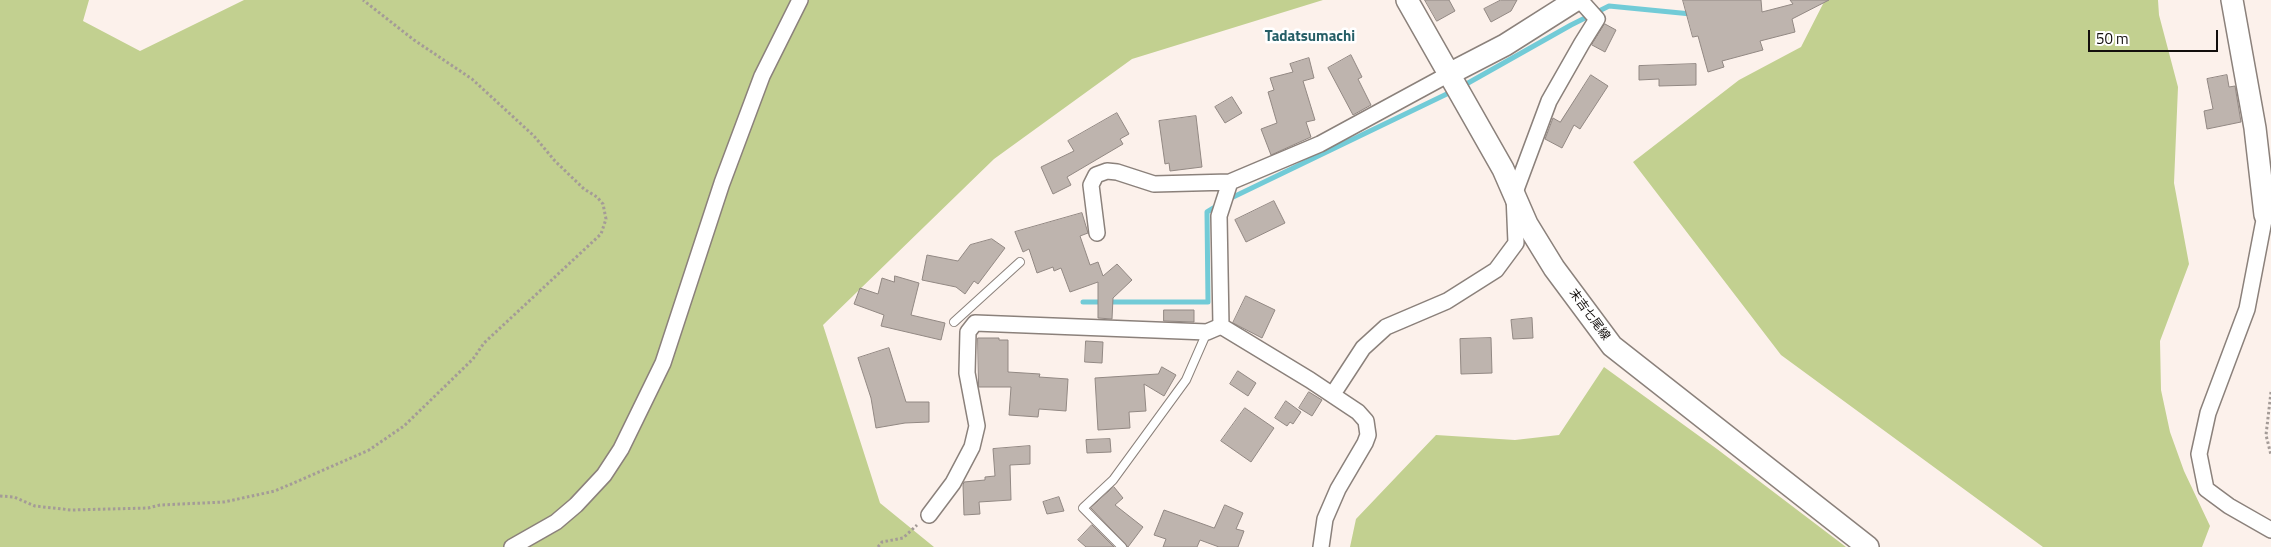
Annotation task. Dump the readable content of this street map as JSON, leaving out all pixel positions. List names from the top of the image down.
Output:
{
  "streets": {
    "main road": ["末吉七尾線"]
  },
  "districts": ["Tadatsumachi"],
  "scale_bar": "50 m"
}
